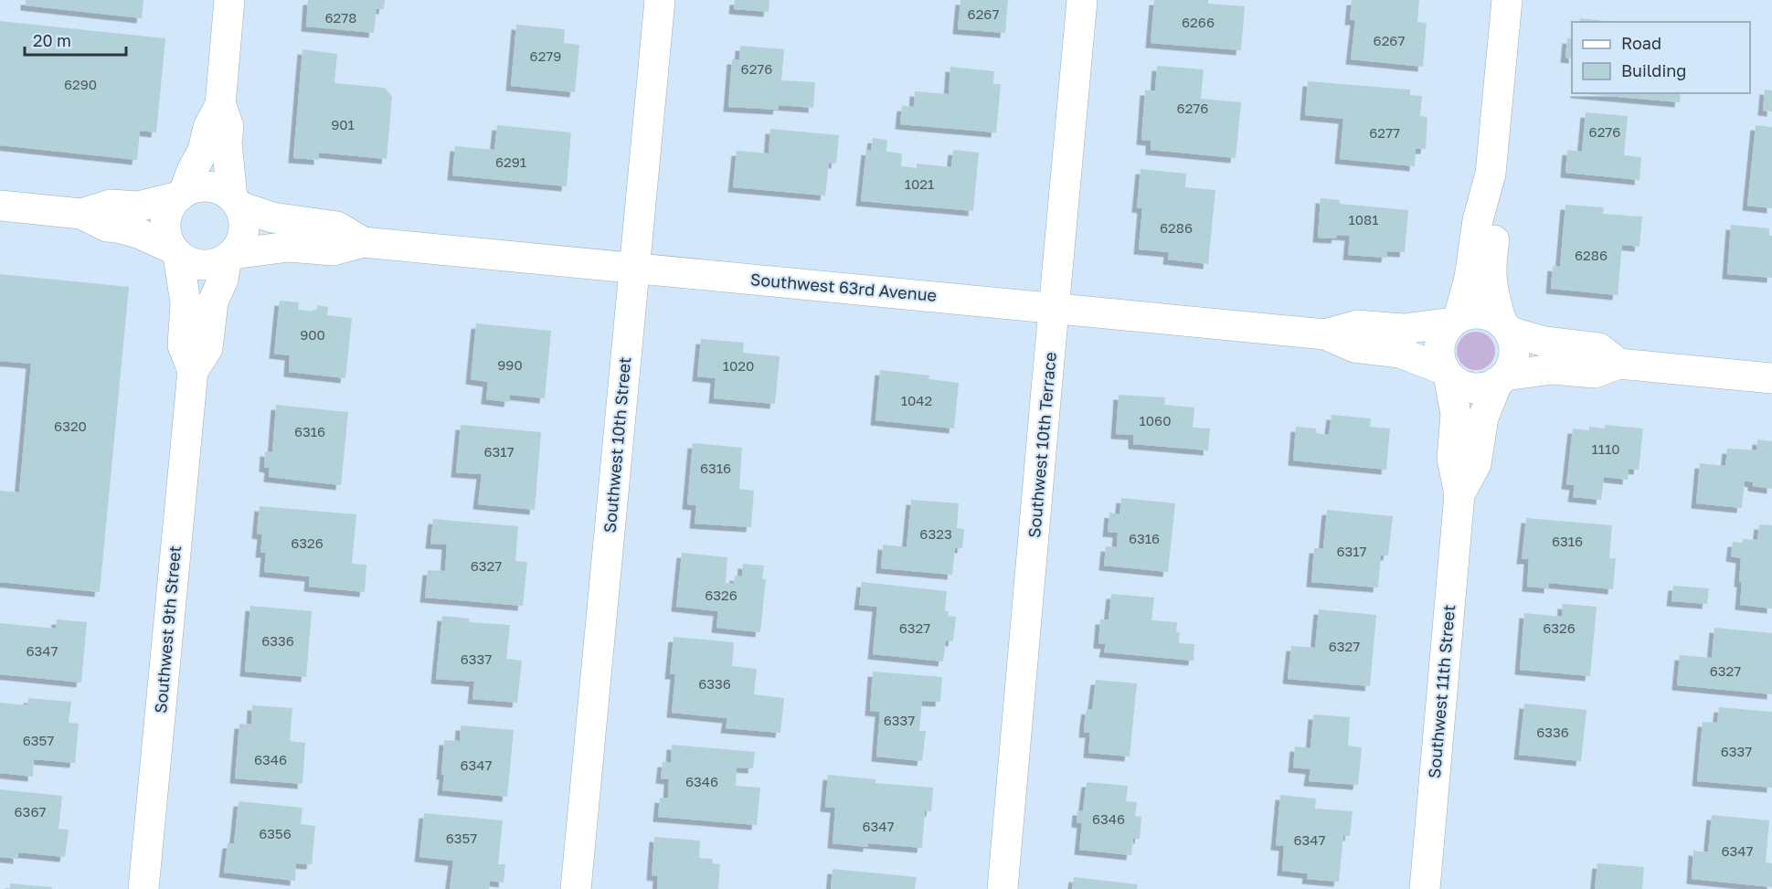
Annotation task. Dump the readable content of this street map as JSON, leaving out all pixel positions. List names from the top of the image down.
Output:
{
  "streets": {
    "street": [
      "Southwest 63rd Avenue",
      "Southwest 10th Street",
      "Southwest 10th Terrace",
      "Southwest 9th Street",
      "Southwest 11th Street"
    ]
  },
  "crossings": [
    ["Southwest 63rd Avenue", "Southwest 10th Street"],
    ["Southwest 63rd Avenue", "Southwest 10th Terrace"],
    ["Southwest 63rd Avenue", "Southwest 9th Street"],
    ["Southwest 63rd Avenue", "Southwest 11th Street"]
  ],
  "house_numbers": [
    "6267",
    "6278",
    "6266",
    "6267",
    "6279",
    "6276",
    "6290",
    "6276",
    "901",
    "6276",
    "6277",
    "6291",
    "1021",
    "1081",
    "6286",
    "6286",
    "900",
    "990",
    "1020",
    "1042",
    "1060",
    "6320",
    "6316",
    "1110",
    "6317",
    "6316",
    "6323",
    "6316",
    "6316",
    "6326",
    "6317",
    "6327",
    "6326",
    "6327",
    "6326",
    "6336",
    "6327",
    "6347",
    "6337",
    "6327",
    "6336",
    "6337",
    "6336",
    "6357",
    "6337",
    "6346",
    "6347",
    "6346",
    "6367",
    "6346",
    "6347",
    "6356",
    "6357",
    "6347",
    "6347"
  ],
  "legend": ["Road", "Building"],
  "scale_bar": "20 m"
}
